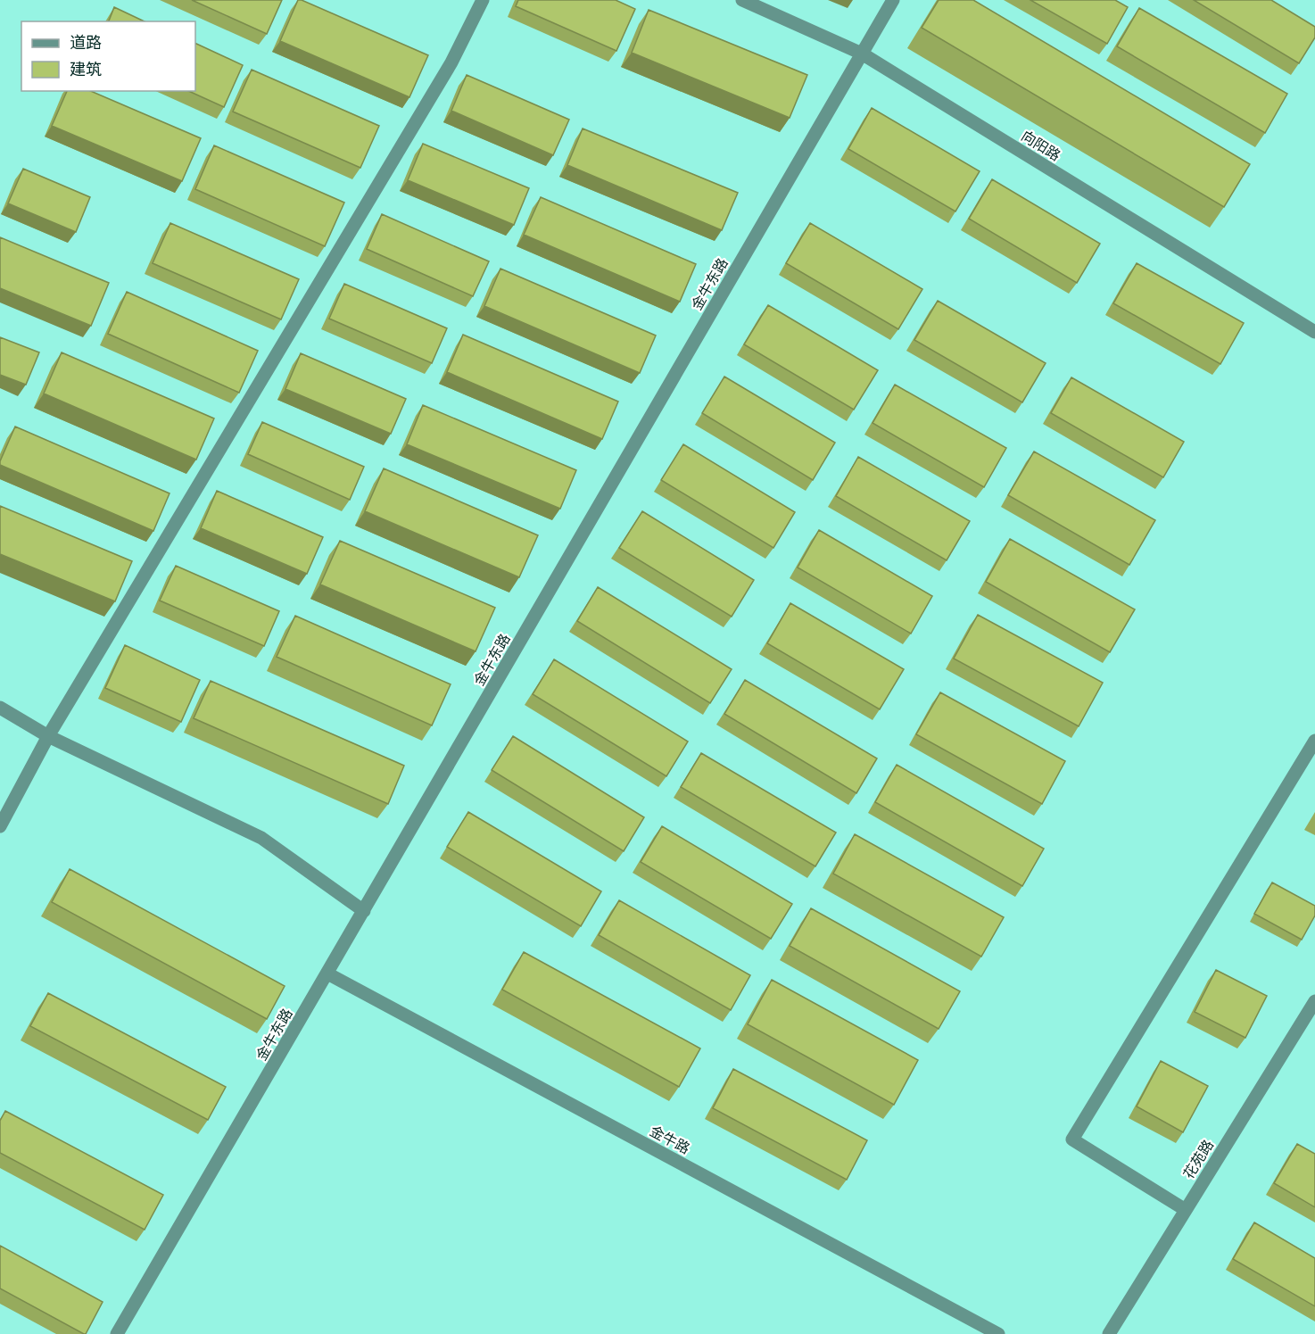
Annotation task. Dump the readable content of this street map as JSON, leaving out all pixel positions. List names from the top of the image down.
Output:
{
  "streets": {
    "street": [
      "向阳路",
      "金牛东路",
      "金牛路",
      "花苑路"
    ]
  },
  "crossings": [
    ["向阳路", "金牛东路"],
    ["金牛东路", "金牛路"]
  ],
  "legend": ["道路", "建筑"]
}
